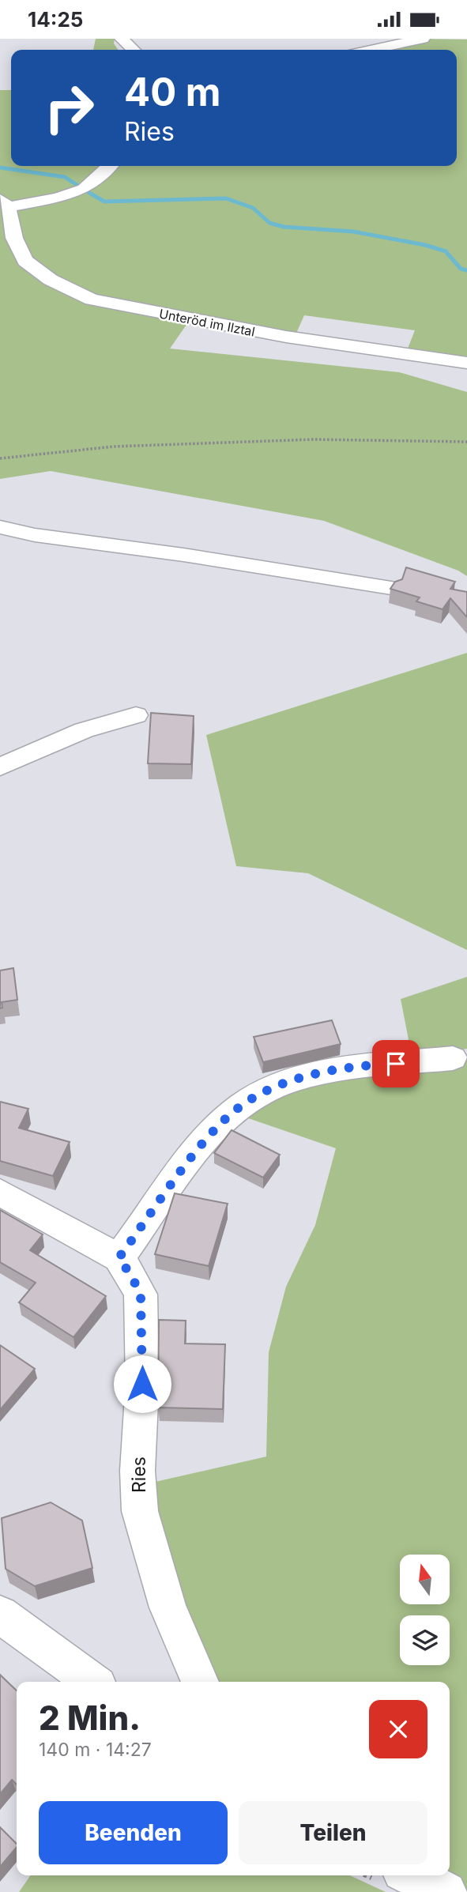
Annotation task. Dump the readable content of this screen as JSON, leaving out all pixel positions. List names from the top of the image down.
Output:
{
  "streets": {
    "street": ["Unteröd im Ilztal", "Ries"]
  },
  "north": "top",
  "page": {
    "status": "14:25",
    "turn": ["40 m", "Ries"],
    "heading": ["2 Min.", "140 m · 14:27"],
    "buttons": ["Beenden", "Teilen"]
  }
}
